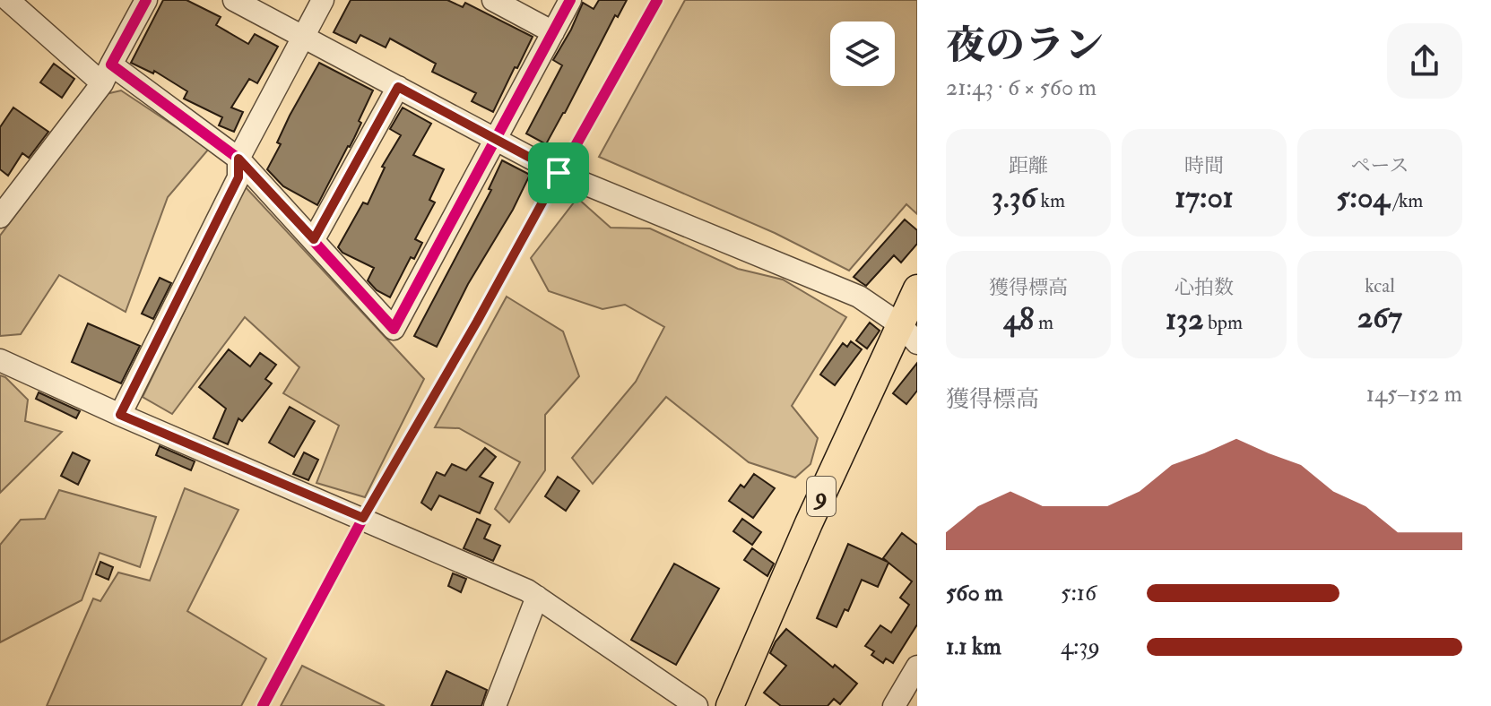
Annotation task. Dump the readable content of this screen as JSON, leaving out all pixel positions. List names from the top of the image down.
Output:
{
  "streets": {
    "main road": ["9"]
  },
  "page": {
    "heading": ["夜のラン", "21:43 · 6 × 560 m"],
    "stats": [
      ["距離", "3.36 km"],
      ["時間", "17:01"],
      ["ペース", "5:04 /km"],
      ["獲得標高", "48 m"],
      ["心拍数", "132 bpm"],
      ["kcal", "267"]
    ],
    "chart": ["獲得標高", "145–152 m"],
    "list": [
      {
        "name": "560 m",
        "note": "5:16"
      },
      {
        "name": "1.1 km",
        "note": "4:39"
      }
    ]
  }
}
